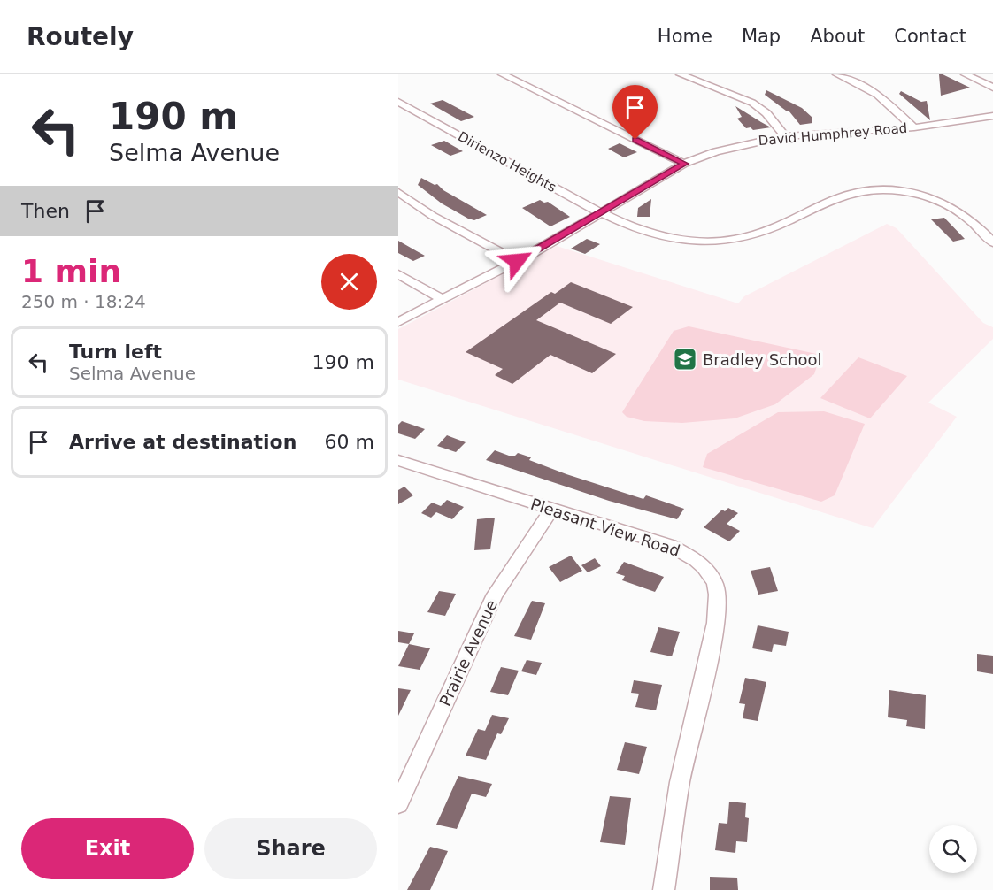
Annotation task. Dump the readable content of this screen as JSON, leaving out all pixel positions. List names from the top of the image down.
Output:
{
  "streets": {
    "street": [
      "David Humphrey Road",
      "Dirienzo Heights",
      "Pleasant View Road",
      "Prairie Avenue"
    ]
  },
  "crossings": [
    ["David Humphrey Road", "Dirienzo Heights"],
    ["Pleasant View Road", "Prairie Avenue"]
  ],
  "places": {
    "school or university": ["Bradley School"]
  },
  "page": {
    "header": "Routely",
    "nav": [
      "Home",
      "Map",
      "About",
      "Contact"
    ],
    "turn": ["190 m", "Selma Avenue"],
    "then": "Then",
    "heading": ["1 min", "250 m · 18:24"],
    "list": [
      {
        "name": "Turn left",
        "note": "Selma Avenue",
        "value": "190 m"
      },
      {
        "name": "Arrive at destination",
        "value": "60 m"
      }
    ],
    "buttons": ["Exit", "Share"]
  }
}
